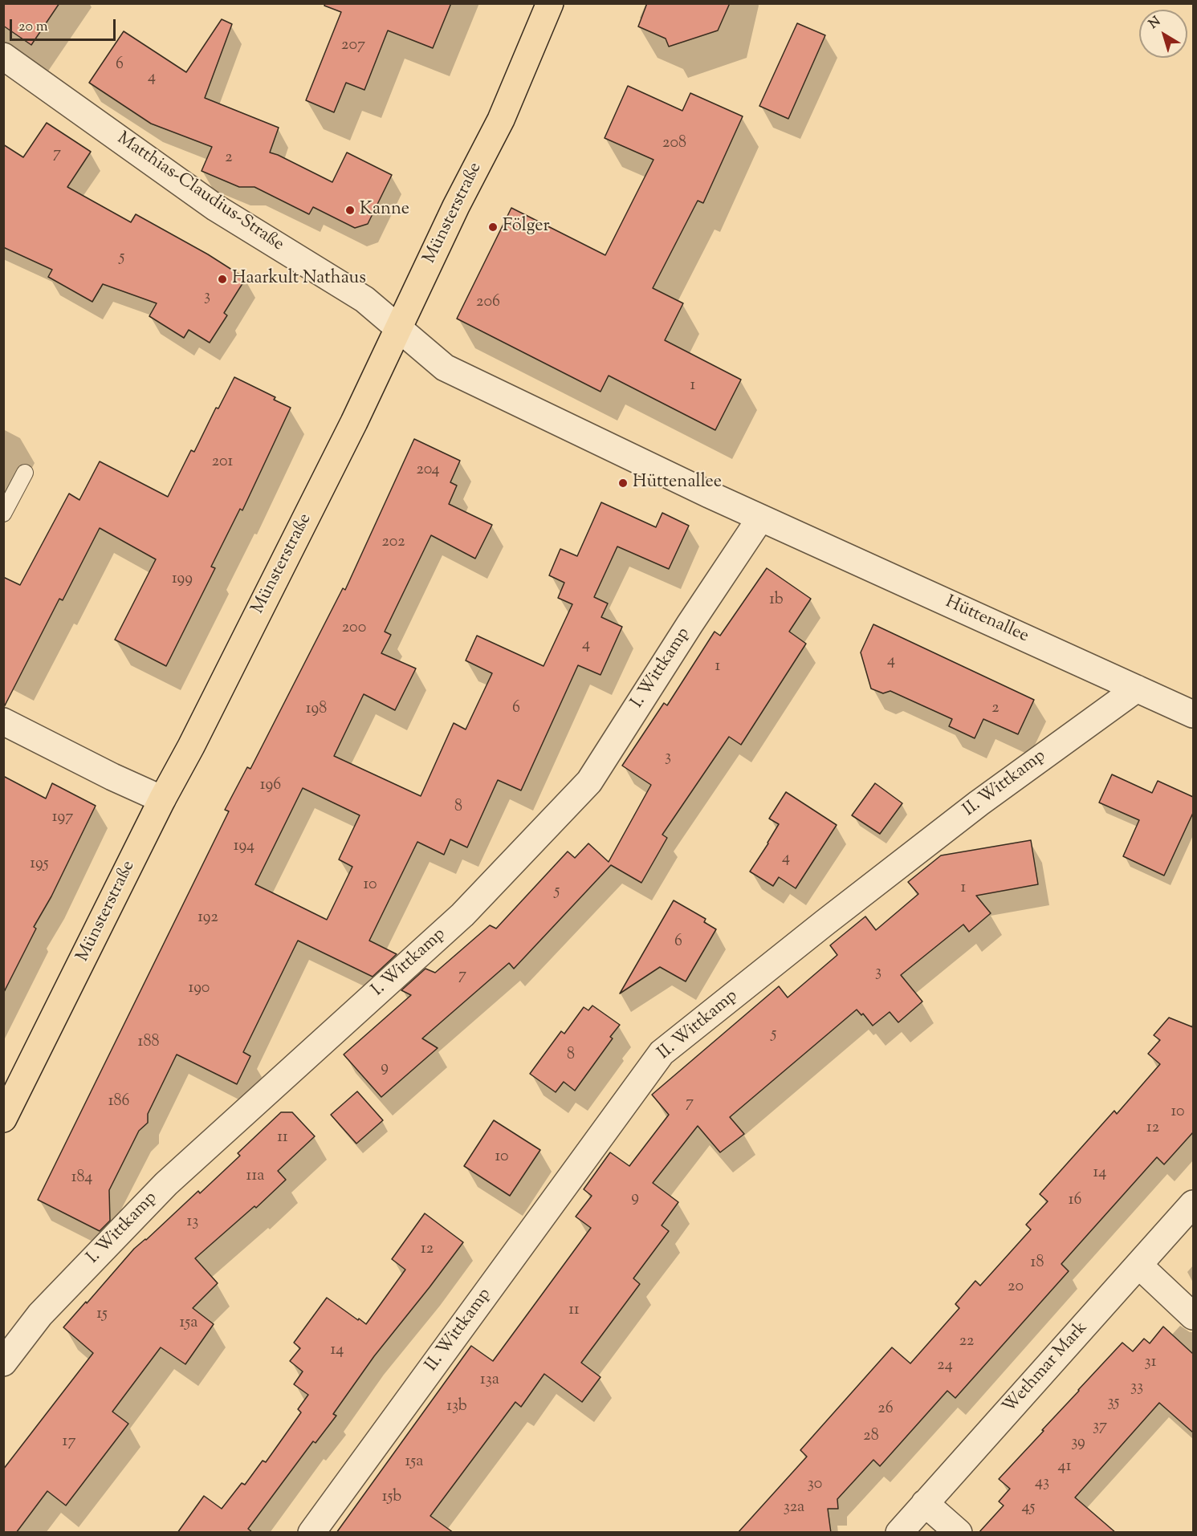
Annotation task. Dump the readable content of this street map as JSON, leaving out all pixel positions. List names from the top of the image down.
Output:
{
  "streets": {
    "main road": ["Münsterstraße"],
    "street": [
      "Matthias-Claudius-Straße",
      "Hüttenallee",
      "I. Wittkamp",
      "II. Wittkamp",
      "Wethmar Mark"
    ]
  },
  "crossings": [
    ["Matthias-Claudius-Straße", "Münsterstraße"],
    ["Matthias-Claudius-Straße", "Hüttenallee"],
    ["Münsterstraße", "Hüttenallee"],
    ["Hüttenallee", "I. Wittkamp"],
    ["Hüttenallee", "II. Wittkamp"]
  ],
  "places": [
    "Kanne",
    "Fölger",
    "Haarkult Nathaus",
    "Hüttenallee"
  ],
  "house_numbers": [
    "207",
    "6",
    "4",
    "208",
    "7",
    "2",
    "5",
    "3",
    "206",
    "1",
    "201",
    "204",
    "202",
    "199",
    "1b",
    "200",
    "4",
    "4",
    "1",
    "6",
    "2",
    "198",
    "3",
    "196",
    "8",
    "197",
    "194",
    "4",
    "195",
    "10",
    "1",
    "5",
    "192",
    "6",
    "3",
    "7",
    "190",
    "5",
    "188",
    "8",
    "9",
    "186",
    "7",
    "10",
    "12",
    "11",
    "10",
    "14",
    "11a",
    "184",
    "9",
    "16",
    "13",
    "12",
    "18",
    "20",
    "11",
    "15",
    "15a",
    "22",
    "14",
    "31",
    "24",
    "13a",
    "33",
    "35",
    "13b",
    "26",
    "37",
    "28",
    "17",
    "39",
    "15a",
    "41",
    "43",
    "30",
    "15b",
    "32a",
    "45"
  ],
  "scale_bar": "20 m",
  "north": "top left"
}
